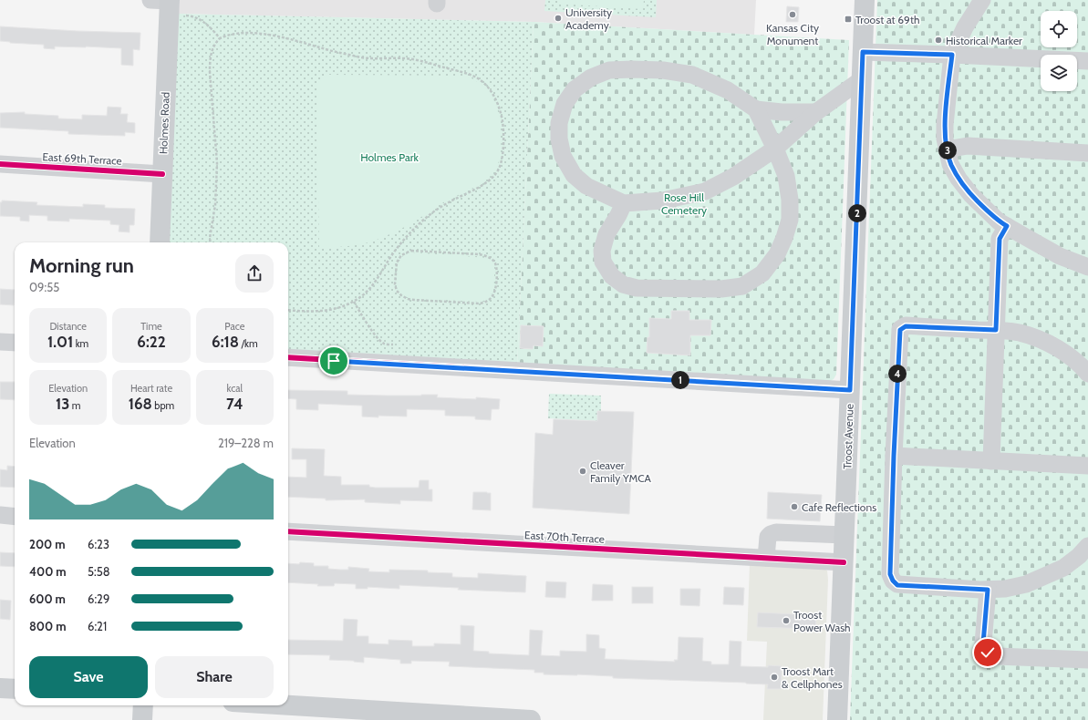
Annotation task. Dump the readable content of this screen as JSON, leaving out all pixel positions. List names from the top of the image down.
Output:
{
  "streets": {
    "main road": ["Holmes Road", "Troost Avenue"],
    "street": ["East 69th Terrace", "East 70th Terrace"]
  },
  "crossings": [
    ["Holmes Road", "East 69th Terrace"],
    ["Troost Avenue", "East 70th Terrace"]
  ],
  "parks": ["Holmes Park", "Rose Hill Cemetery"],
  "places": {
    "other": [
      "Kansas City Monument",
      "University Academy",
      "Historical Marker",
      "Cleaver Family YMCA",
      "Cafe Reflections",
      "Troost Power Wash",
      "Troost Mart & Cellphones"
    ],
    "transit": ["Troost at 69th"]
  },
  "page": {
    "pins": [
      "3",
      "2",
      "4",
      "1"
    ],
    "heading": ["Morning run", "09:55"],
    "stats": [
      ["Distance", "1.01 km"],
      ["Time", "6:22"],
      ["Pace", "6:18 /km"],
      ["Elevation", "13 m"],
      ["Heart rate", "168 bpm"],
      ["kcal", "74"]
    ],
    "chart": ["Elevation", "219–228 m"],
    "list": [
      {
        "name": "200 m",
        "note": "6:23"
      },
      {
        "name": "400 m",
        "note": "5:58"
      },
      {
        "name": "600 m",
        "note": "6:29"
      },
      {
        "name": "800 m",
        "note": "6:21"
      }
    ],
    "buttons": ["Save", "Share"]
  }
}
